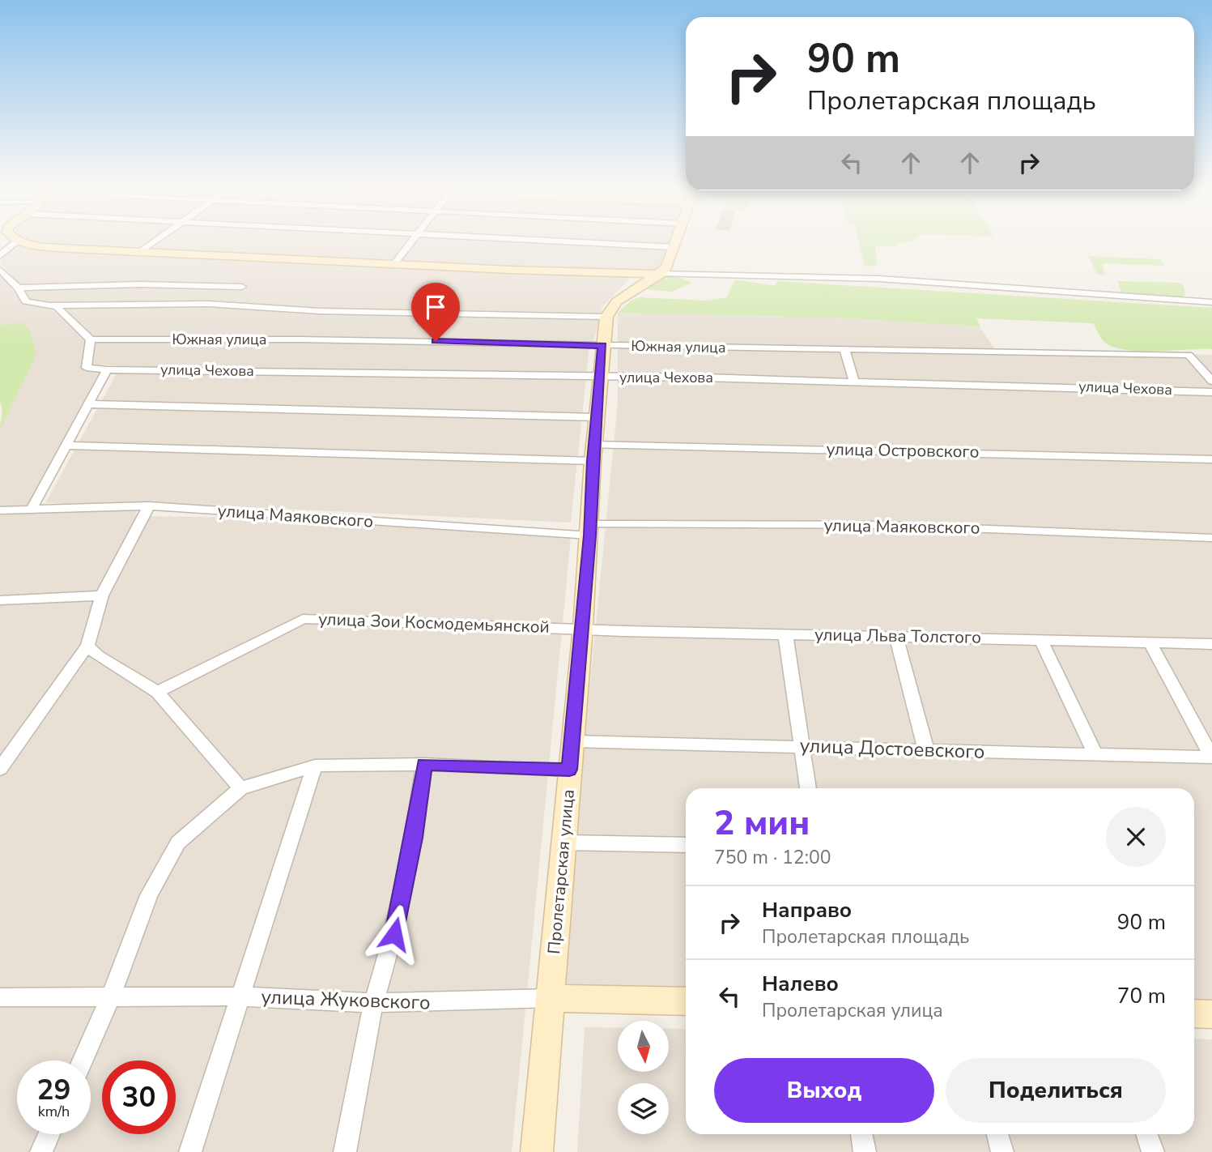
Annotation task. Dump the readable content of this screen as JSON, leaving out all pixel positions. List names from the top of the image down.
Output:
{
  "streets": {
    "street": [
      "Южная улица",
      "улица Чехова",
      "улица Островского",
      "улица Маяковского",
      "улица Зои Космодемьянской",
      "улица Льва Толстого",
      "улица Достоевского",
      "Пролетарская улица",
      "улица Жуковского"
    ]
  },
  "crossings": [
    ["Южная улица", "улица Чехова"],
    ["Южная улица", "Пролетарская улица"],
    ["улица Чехова", "Пролетарская улица"],
    ["улица Островского", "Пролетарская улица"],
    ["улица Маяковского", "Пролетарская улица"],
    ["улица Зои Космодемьянской", "улица Льва Толстого"],
    ["улица Зои Космодемьянской", "Пролетарская улица"],
    ["улица Льва Толстого", "Пролетарская улица"],
    ["улица Достоевского", "Пролетарская улица"],
    ["Пролетарская улица", "улица Жуковского"]
  ],
  "north": "bottom",
  "page": {
    "turn": ["90 m", "Пролетарская площадь"],
    "heading": ["2 мин", "750 m · 12:00"],
    "list": [
      {
        "name": "Направо",
        "note": "Пролетарская площадь",
        "value": "90 m"
      },
      {
        "name": "Налево",
        "note": "Пролетарская улица",
        "value": "70 m"
      }
    ],
    "buttons": ["Выход", "Поделиться"],
    "speed": "29 km/h",
    "limit": "30"
  }
}
